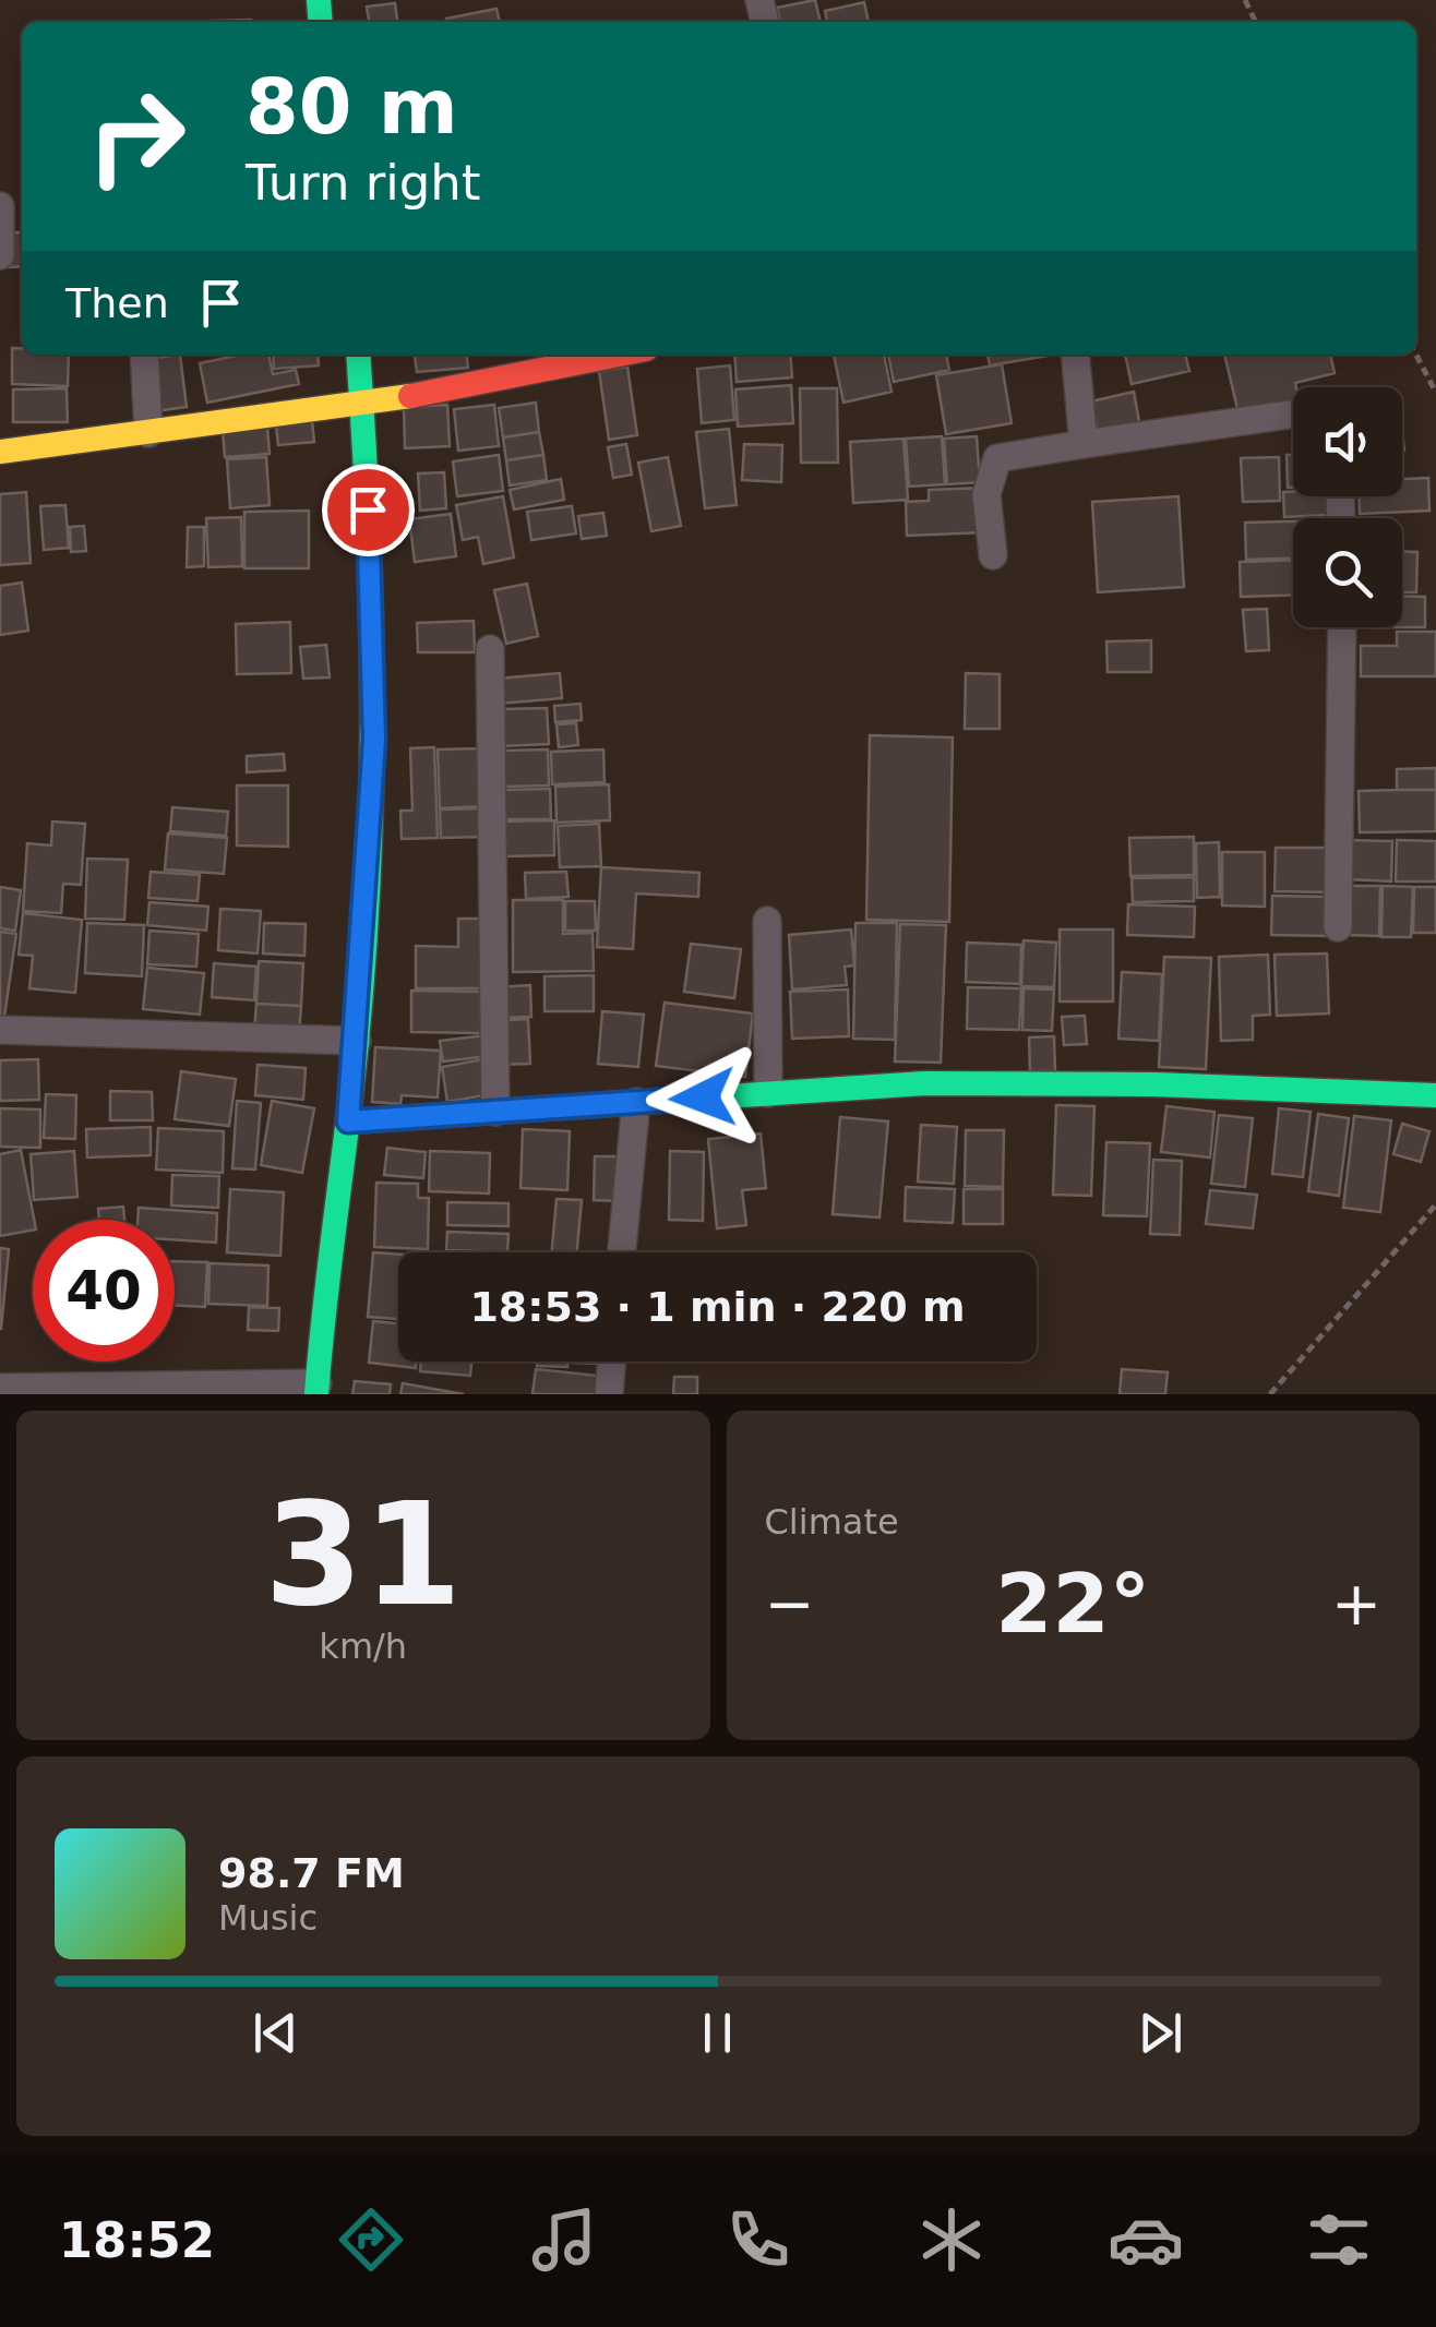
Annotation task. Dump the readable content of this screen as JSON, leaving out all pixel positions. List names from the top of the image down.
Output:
{
  "page": {
    "turn": ["80 m", "Turn right"],
    "then": "Then",
    "limit": "40",
    "trip": "18:53 · 1 min · 220 m",
    "tile": [
      ["31", "km/h"],
      "Climate"
    ],
    "heat": ["−", "22°", "+"],
    "song": ["98.7 FM", "Music"],
    "tabs": "18:52"
  }
}
